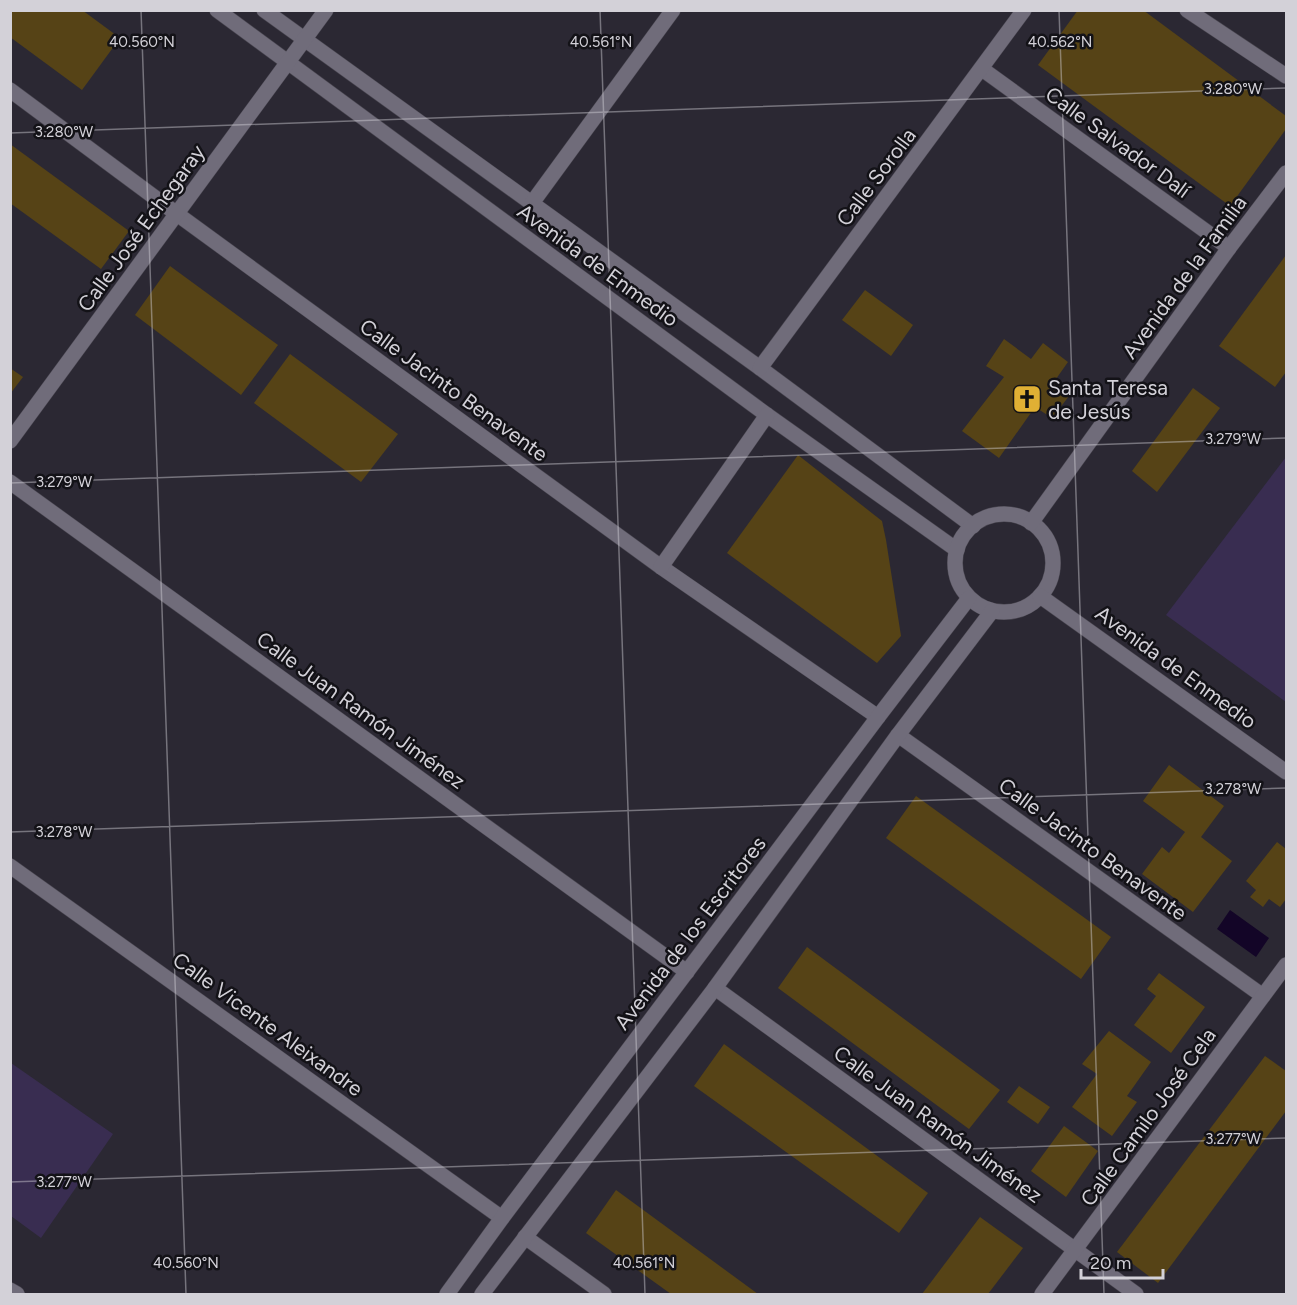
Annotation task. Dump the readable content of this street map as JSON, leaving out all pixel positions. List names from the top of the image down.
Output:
{
  "streets": {
    "street": [
      "Calle Salvador Dalí",
      "Calle Sorolla",
      "Calle José Echegaray",
      "Avenida de Enmedio",
      "Avenida de la Familia",
      "Calle Jacinto Benavente",
      "Calle Juan Ramón Jiménez",
      "Avenida de los Escritores",
      "Calle Vicente Aleixandre",
      "Calle Camilo José Cela"
    ]
  },
  "crossings": [
    ["Calle Salvador Dalí", "Calle Sorolla"],
    ["Calle Salvador Dalí", "Avenida de la Familia"],
    ["Calle Sorolla", "Avenida de Enmedio"],
    ["Calle José Echegaray", "Avenida de Enmedio"],
    ["Calle José Echegaray", "Calle Jacinto Benavente"],
    ["Avenida de Enmedio", "Avenida de la Familia"],
    ["Avenida de Enmedio", "Avenida de los Escritores"],
    ["Avenida de la Familia", "Avenida de los Escritores"],
    ["Calle Jacinto Benavente", "Avenida de los Escritores"],
    ["Calle Jacinto Benavente", "Calle Camilo José Cela"],
    ["Calle Juan Ramón Jiménez", "Avenida de los Escritores"],
    ["Calle Juan Ramón Jiménez", "Calle Camilo José Cela"],
    ["Avenida de los Escritores", "Calle Vicente Aleixandre"]
  ],
  "places": {
    "church": ["Santa Teresa de Jesús"]
  },
  "scale_bar": "20 m",
  "coordinates": [
    "40.560°N",
    "40.561°N",
    "40.562°N",
    "3.280°W",
    "3.279°W",
    "3.278°W",
    "3.277°W"
  ]
}
